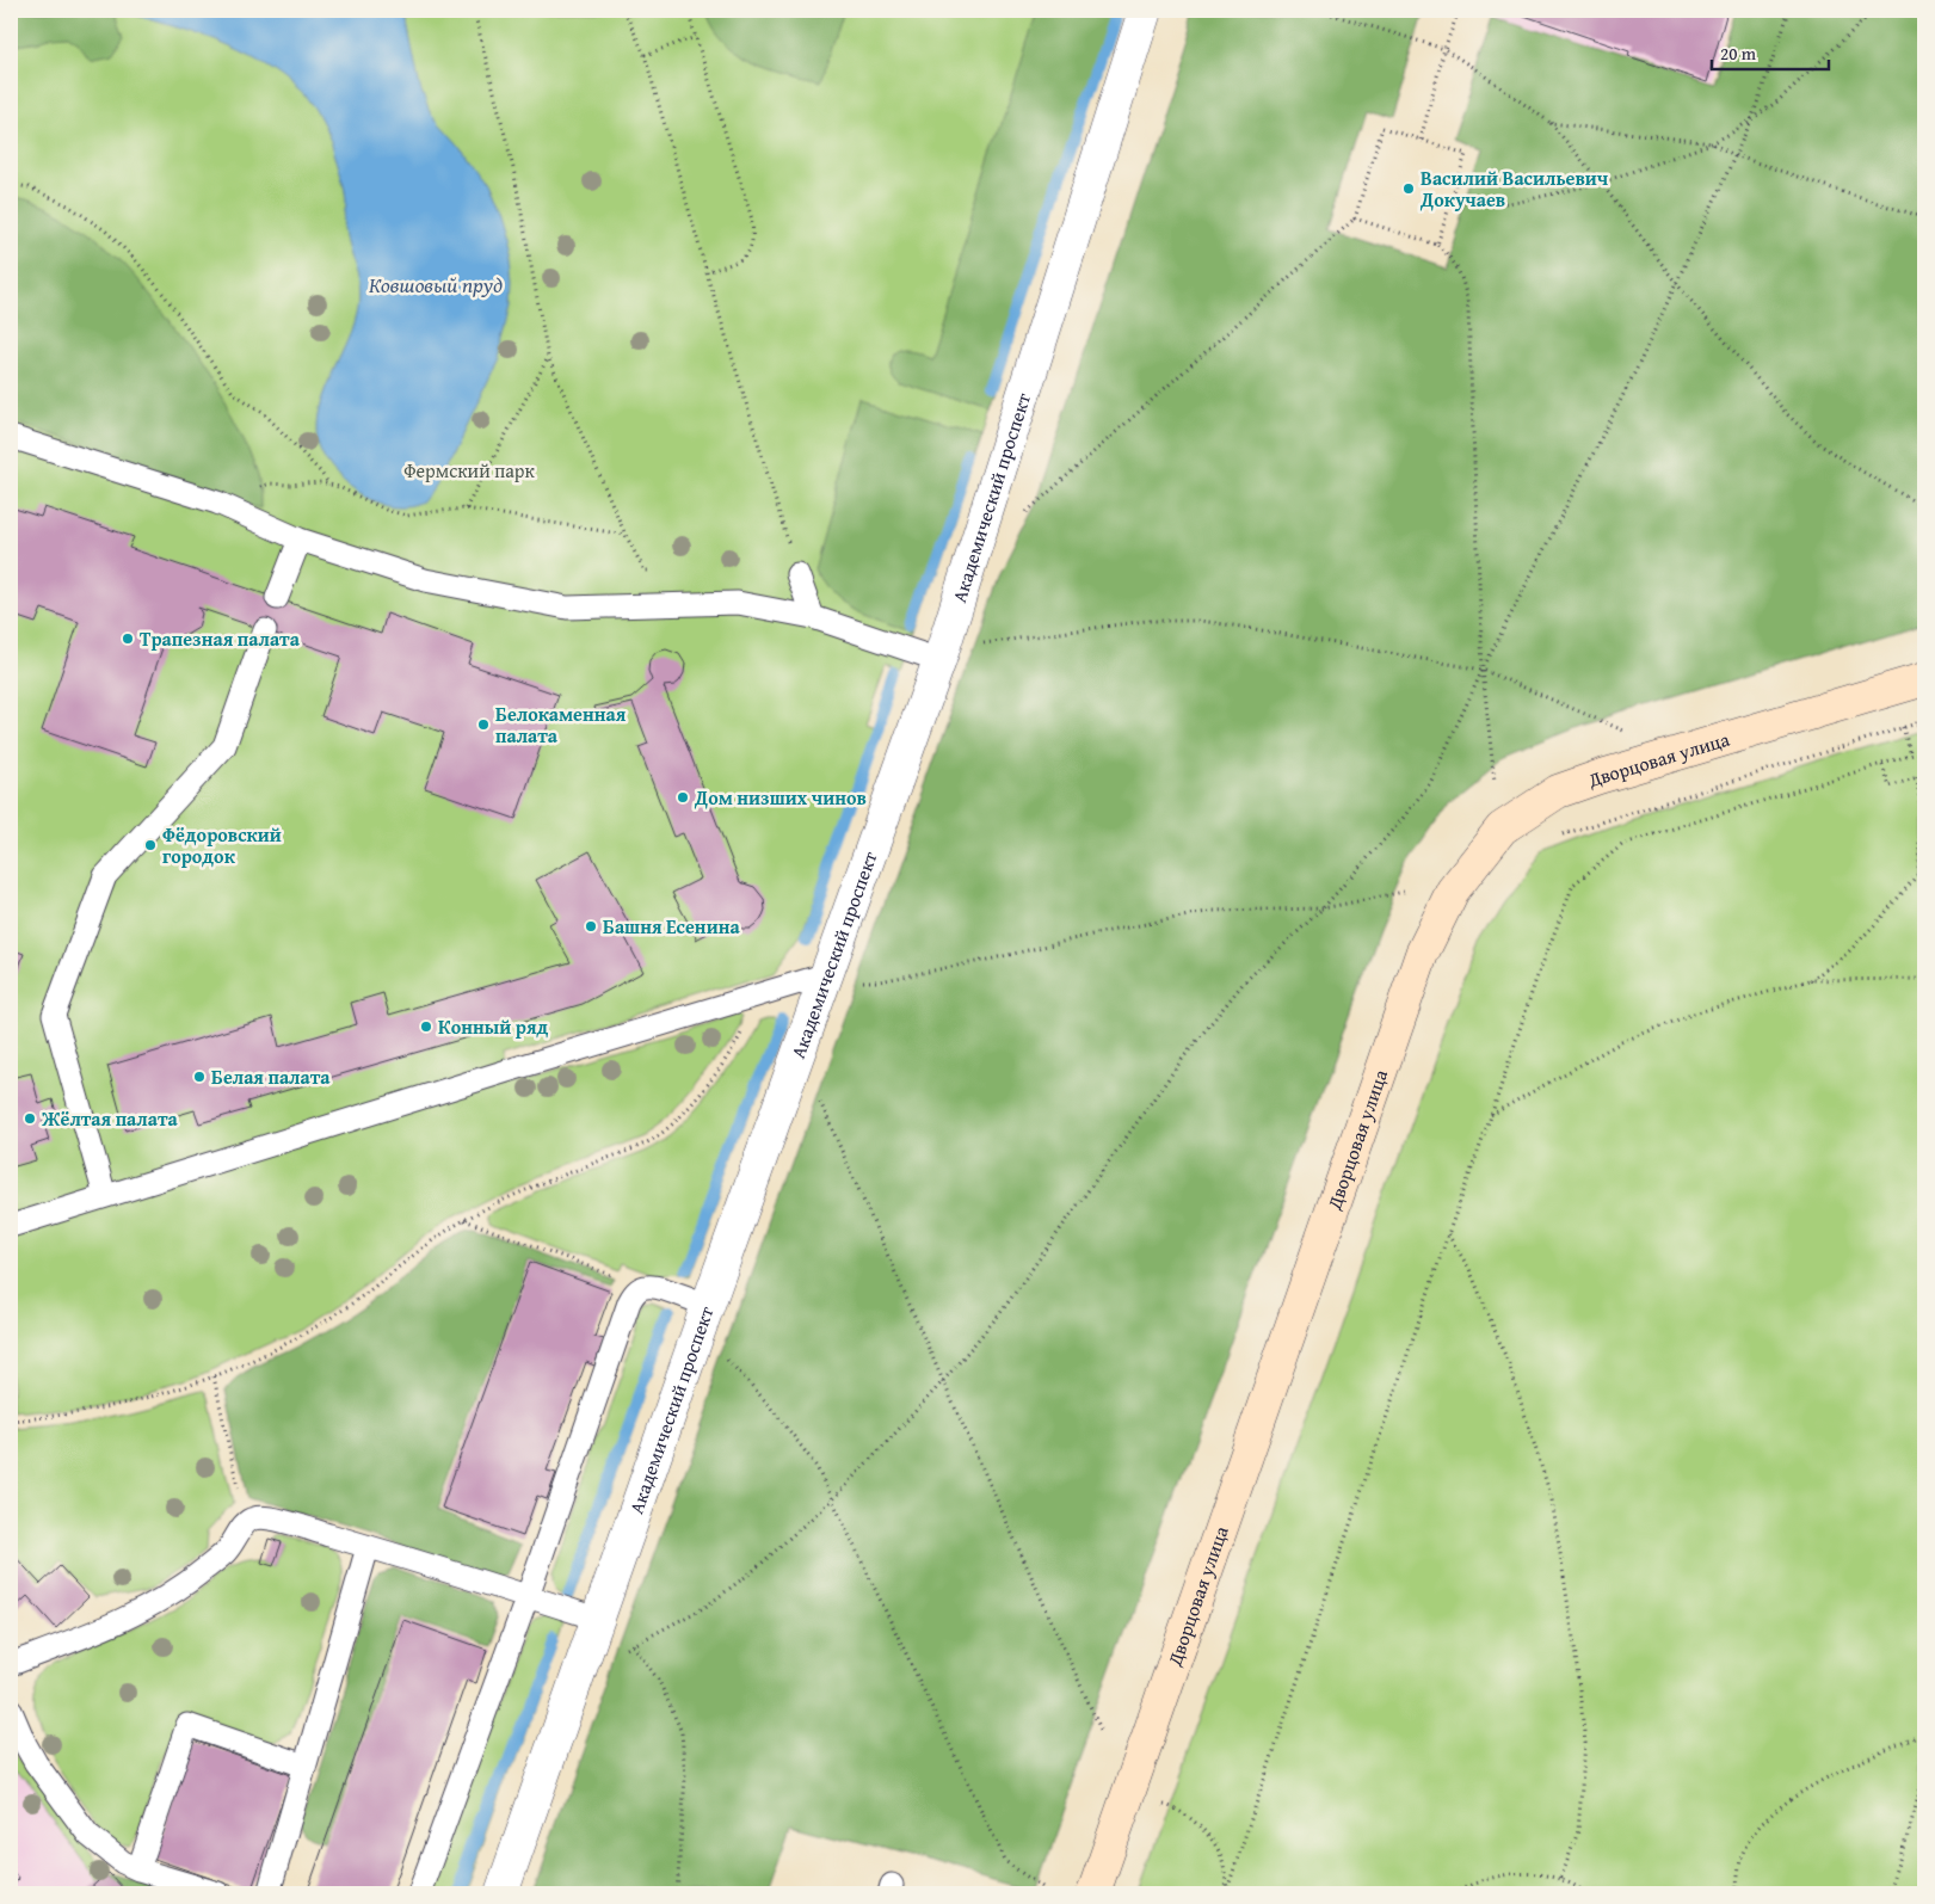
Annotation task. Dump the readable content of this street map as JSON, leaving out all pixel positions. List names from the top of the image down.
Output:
{
  "streets": {
    "main road": ["Дворцовая улица"],
    "street": ["Академический проспект"]
  },
  "water": ["Ковшовый пруд"],
  "parks": ["Фермский парк"],
  "places": [
    "Василий Васильевич Докучаев",
    "Трапезная палата",
    "Белокаменная палата",
    "Дом низших чинов",
    "Фёдоровский городок",
    "Башня Есенина",
    "Конный ряд",
    "Белая палата",
    "Жёлтая палата"
  ],
  "scale_bar": "20 m"
}
